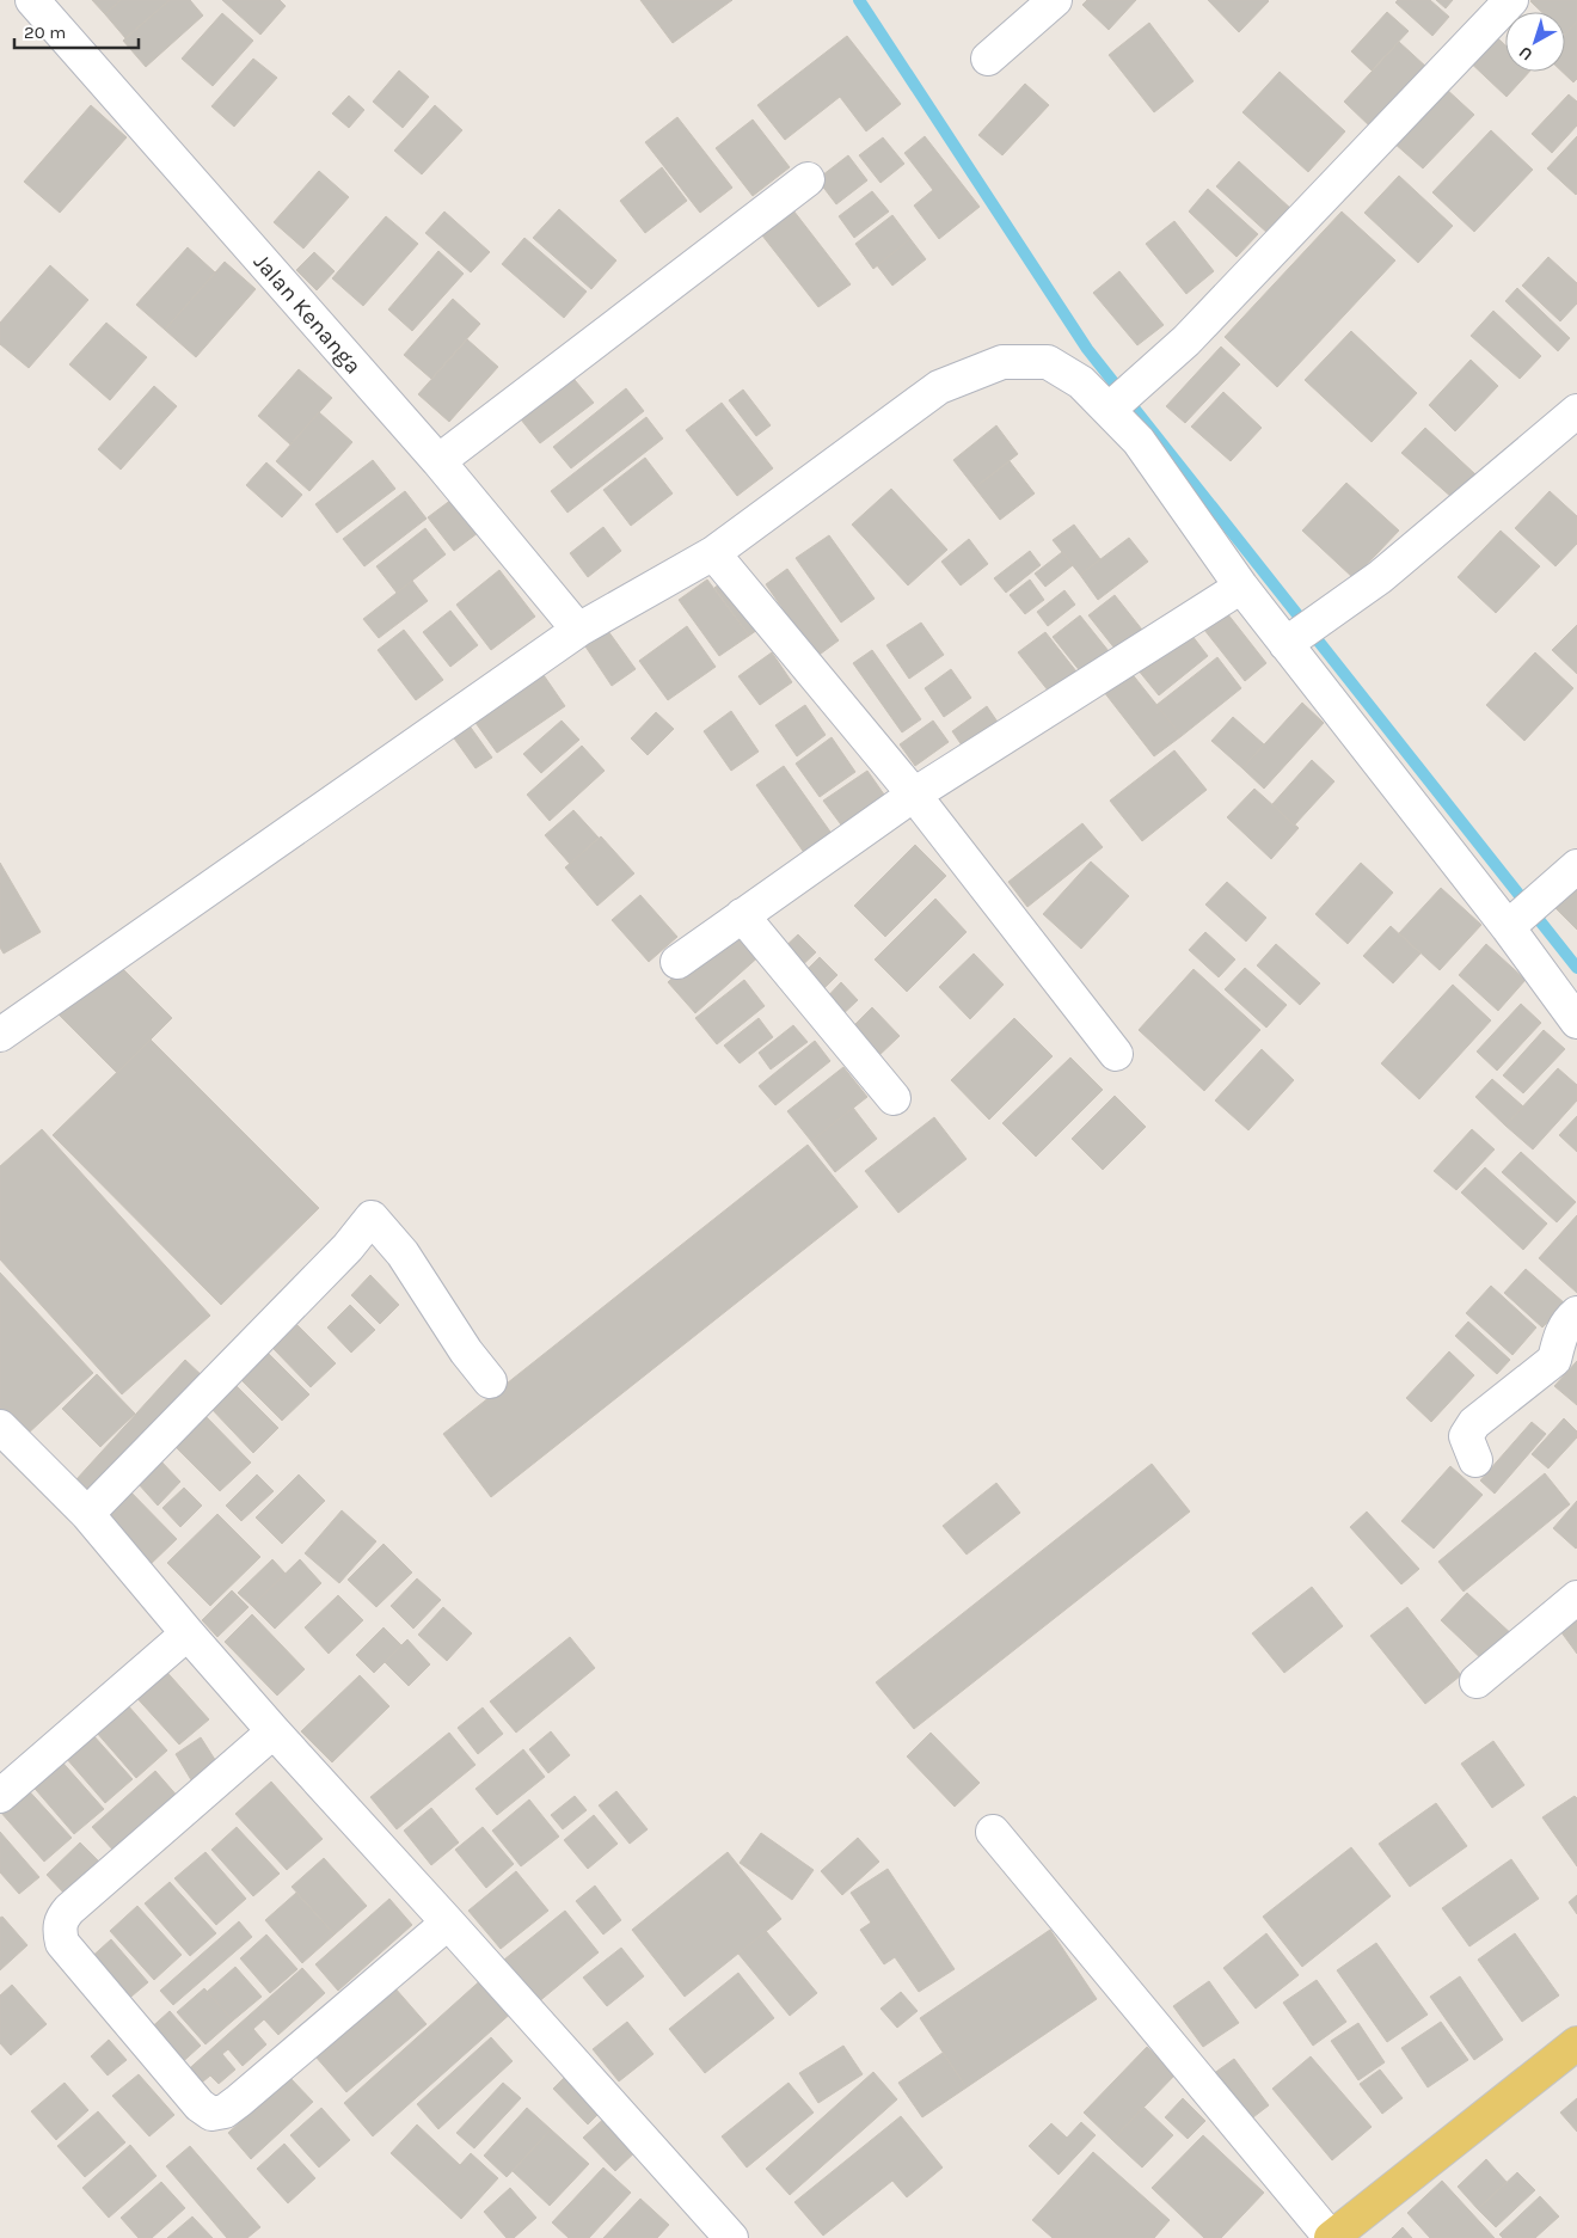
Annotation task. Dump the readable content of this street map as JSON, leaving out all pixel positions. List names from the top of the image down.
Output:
{
  "streets": {
    "street": ["Jalan Kenanga"]
  },
  "scale_bar": "20 m",
  "north": "bottom left"
}
